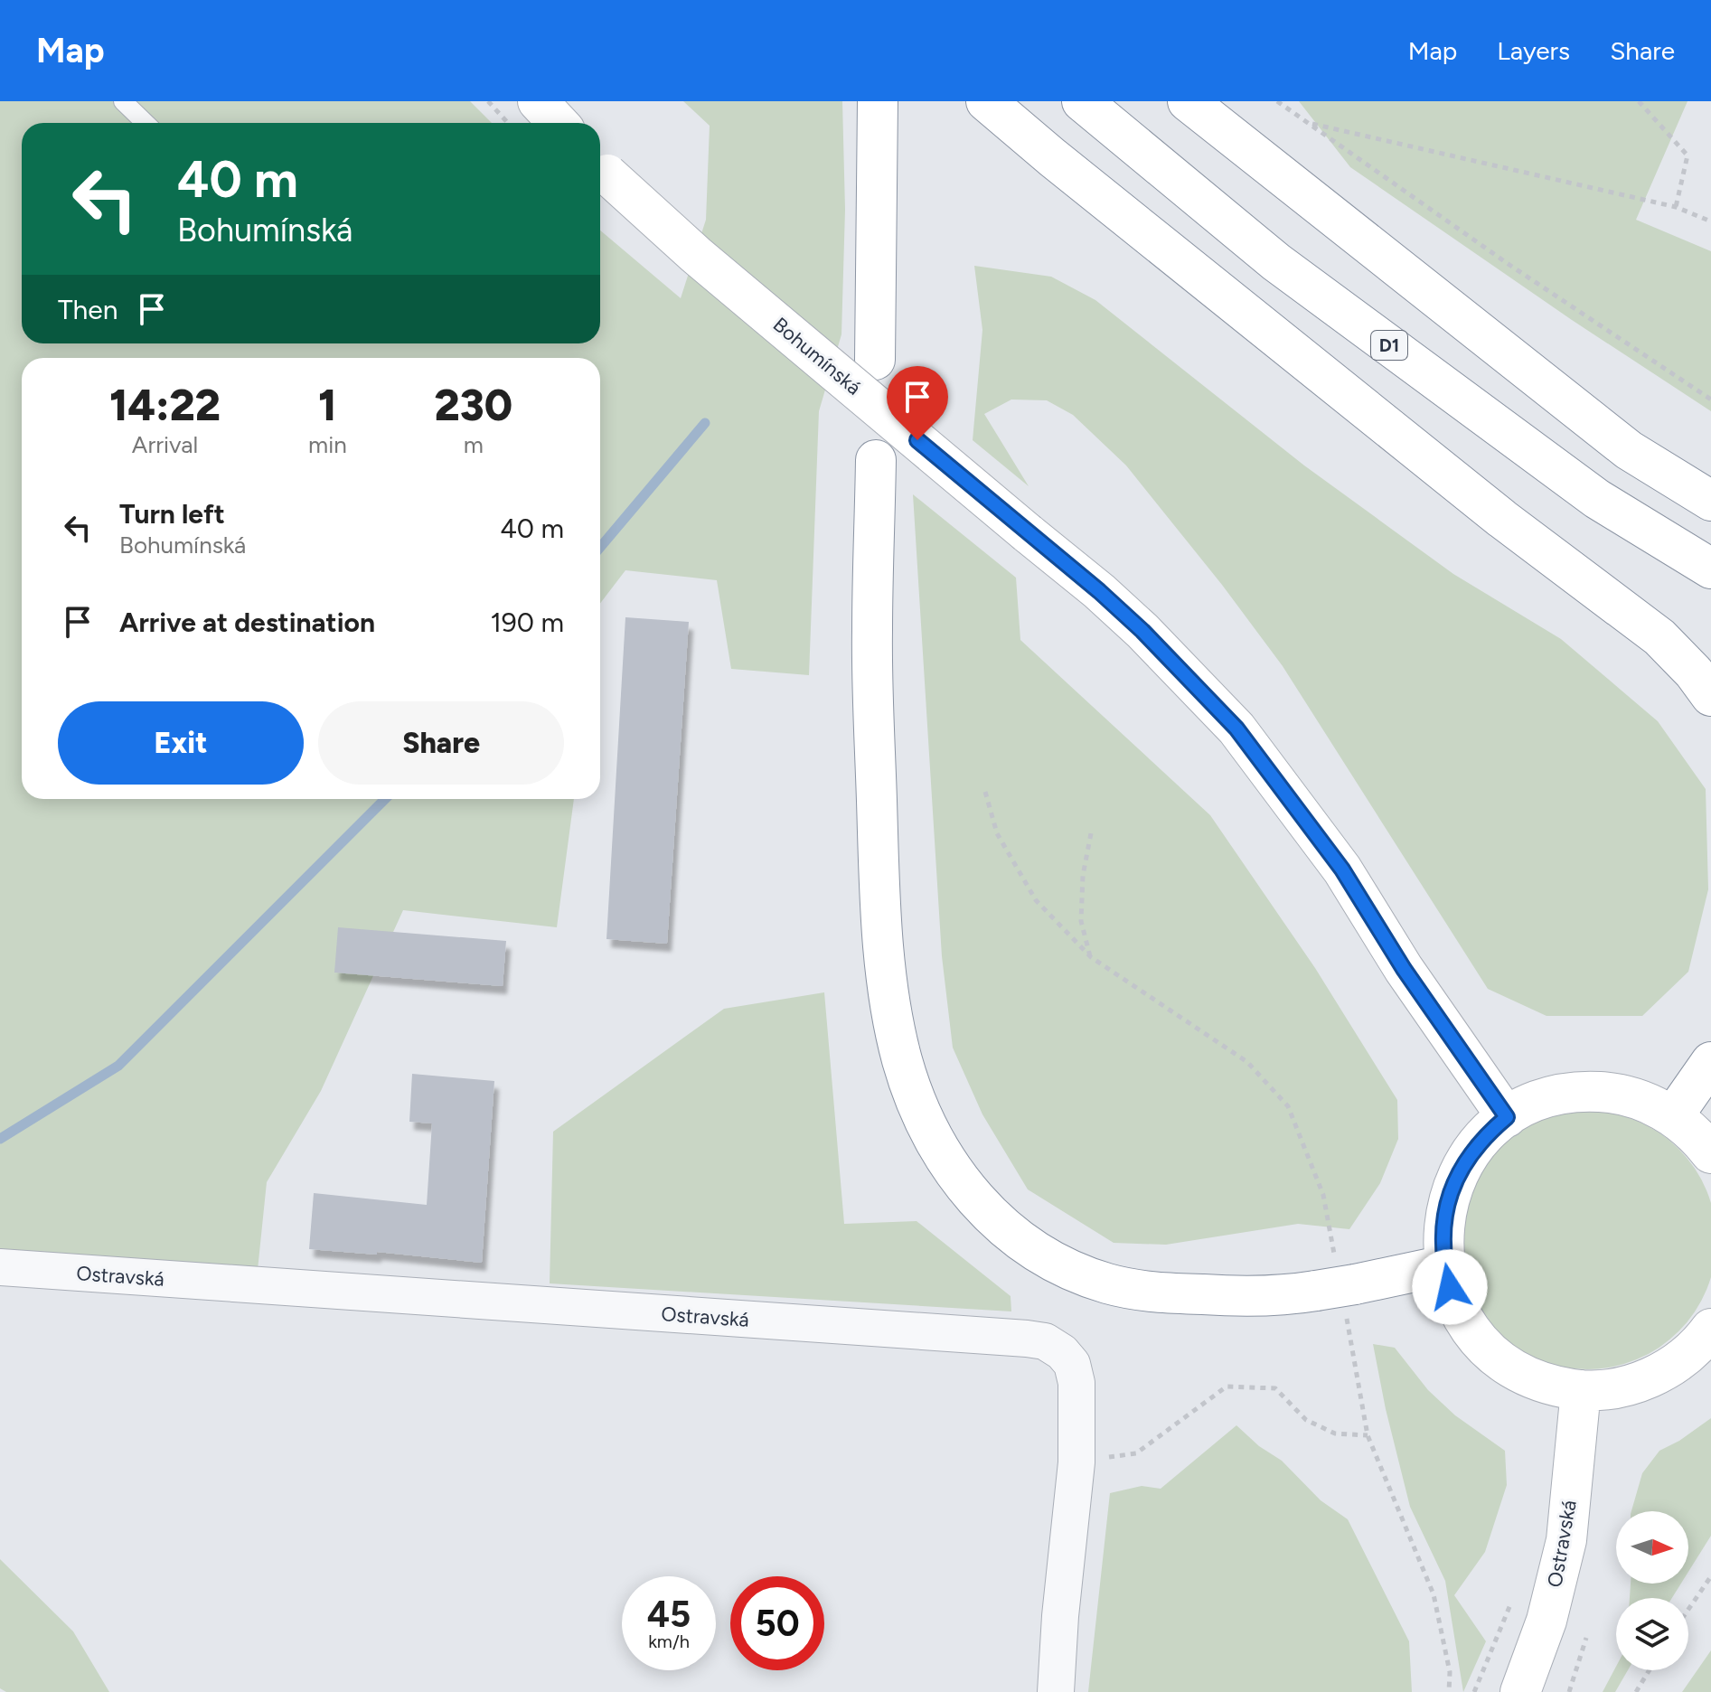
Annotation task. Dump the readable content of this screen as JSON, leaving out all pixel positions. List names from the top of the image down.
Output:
{
  "streets": {
    "main road": ["D1", "Bohumínská", "Ostravská"]
  },
  "north": "right",
  "page": {
    "header": "Map",
    "nav": ["Map", "Layers", "Share"],
    "turn": ["40 m", "Bohumínská"],
    "then": "Then",
    "eta": [
      "14:22",
      "Arrival",
      "1",
      "min",
      "230",
      "m"
    ],
    "list": [
      {
        "name": "Turn left",
        "note": "Bohumínská",
        "value": "40 m"
      },
      {
        "name": "Arrive at destination",
        "value": "190 m"
      }
    ],
    "buttons": ["Exit", "Share"],
    "speed": "45 km/h",
    "limit": "50"
  }
}
